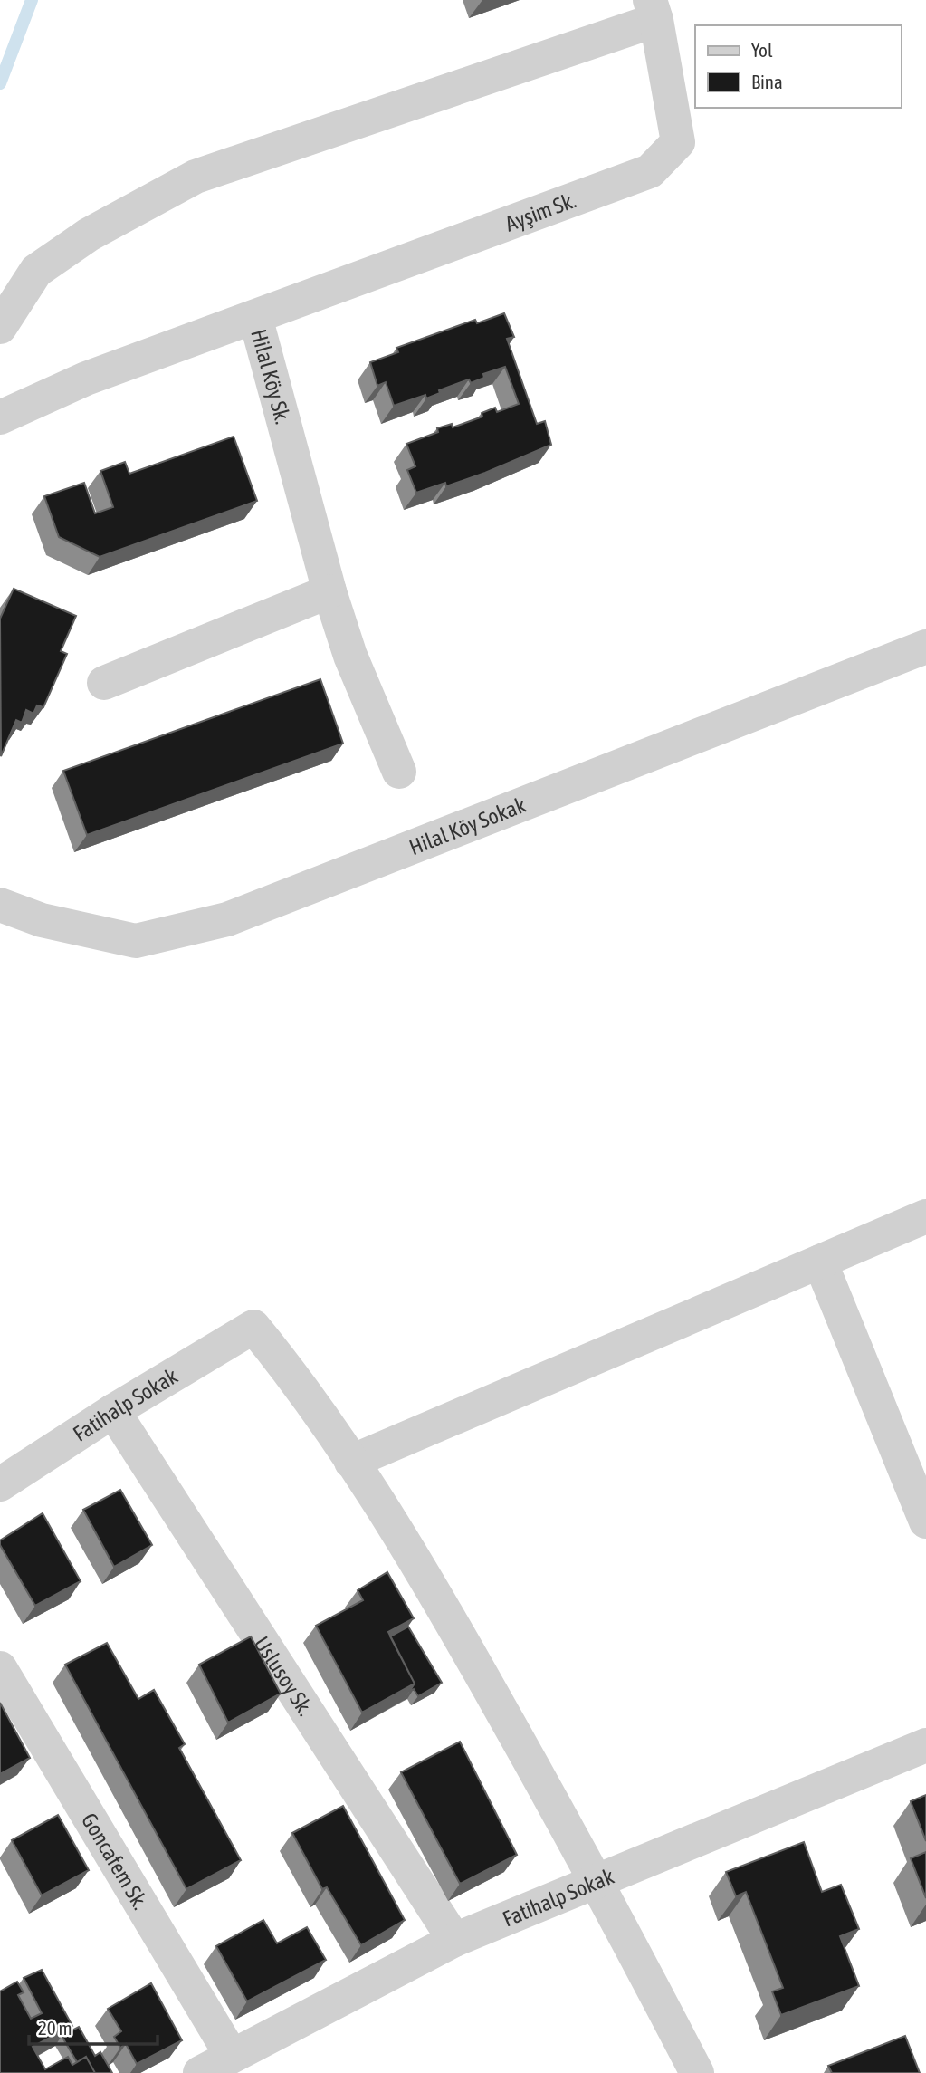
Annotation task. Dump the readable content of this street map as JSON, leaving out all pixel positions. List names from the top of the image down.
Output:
{
  "streets": {
    "street": [
      "Ayşim Sk.",
      "Hilal Köy Sk.",
      "Hilal Köy Sokak",
      "Fatihalp Sokak",
      "Uslusoy Sk.",
      "Goncafem Sk."
    ]
  },
  "crossings": [
    ["Ayşim Sk.", "Hilal Köy Sk."],
    ["Fatihalp Sokak", "Uslusoy Sk."],
    ["Fatihalp Sokak", "Goncafem Sk."]
  ],
  "legend": ["Yol", "Bina"],
  "scale_bar": "20 m"
}
